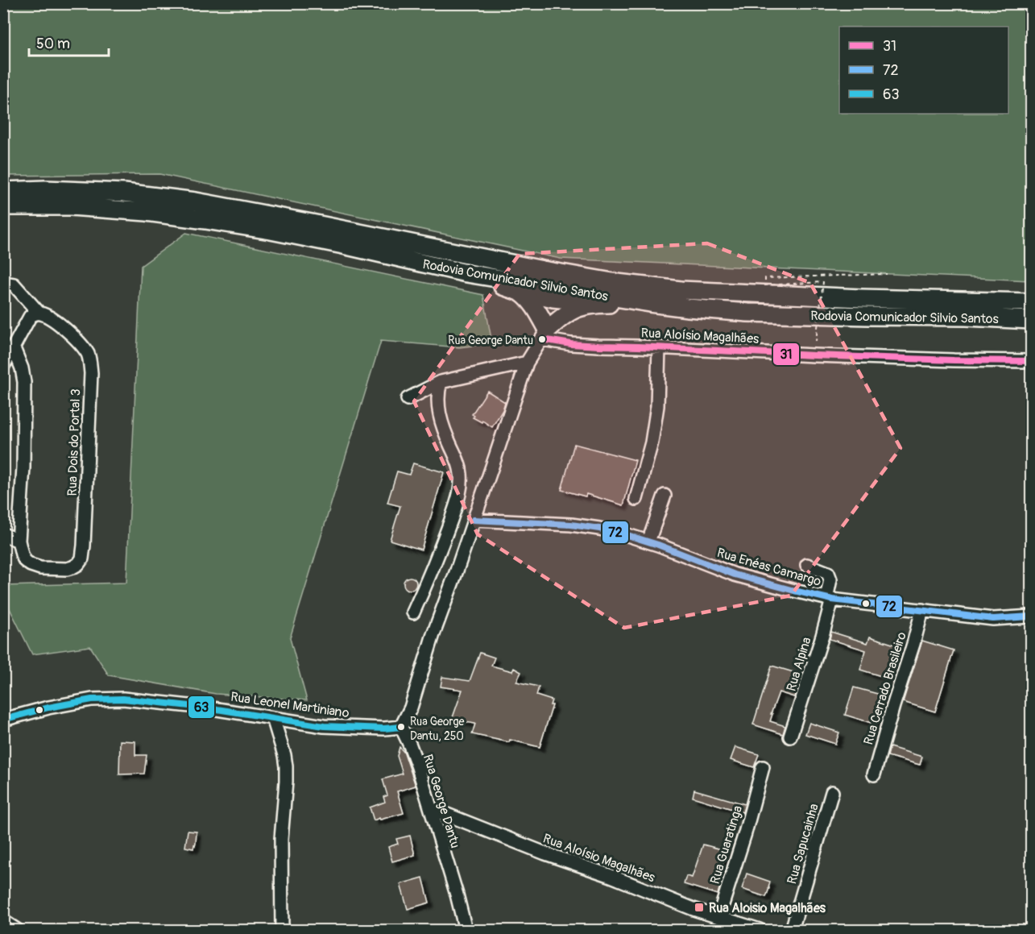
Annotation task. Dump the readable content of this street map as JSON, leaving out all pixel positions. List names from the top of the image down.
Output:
{
  "streets": {
    "highway": ["Rodovia Comunicador Silvio Santos"],
    "street": [
      "Rua Aloísio Magalhães",
      "Rua Dois do Portal 3",
      "Rua Enéas Camargo",
      "Rua Alpina",
      "Rua Cerrado Brasileiro",
      "Rua Leonel Martiniano",
      "Rua George Dantu",
      "Rua Sapucainha",
      "Rua Guaratinga"
    ]
  },
  "crossings": [
    ["Rua Aloísio Magalhães", "Rua George Dantu"],
    ["Rua Aloísio Magalhães", "Rua Guaratinga"],
    ["Rua Enéas Camargo", "Rua Alpina"],
    ["Rua Enéas Camargo", "Rua Cerrado Brasileiro"],
    ["Rua Leonel Martiniano", "Rua George Dantu"]
  ],
  "places": {
    "other": ["Rua George Dantu", "Rua George Dantu, 250"],
    "transit": ["Rua Aloisio Magalhães"]
  },
  "lines": ["transit line 31", "transit line 72", "transit line 63"],
  "legend": ["31", "72", "63"],
  "scale_bar": "50 m"
}
